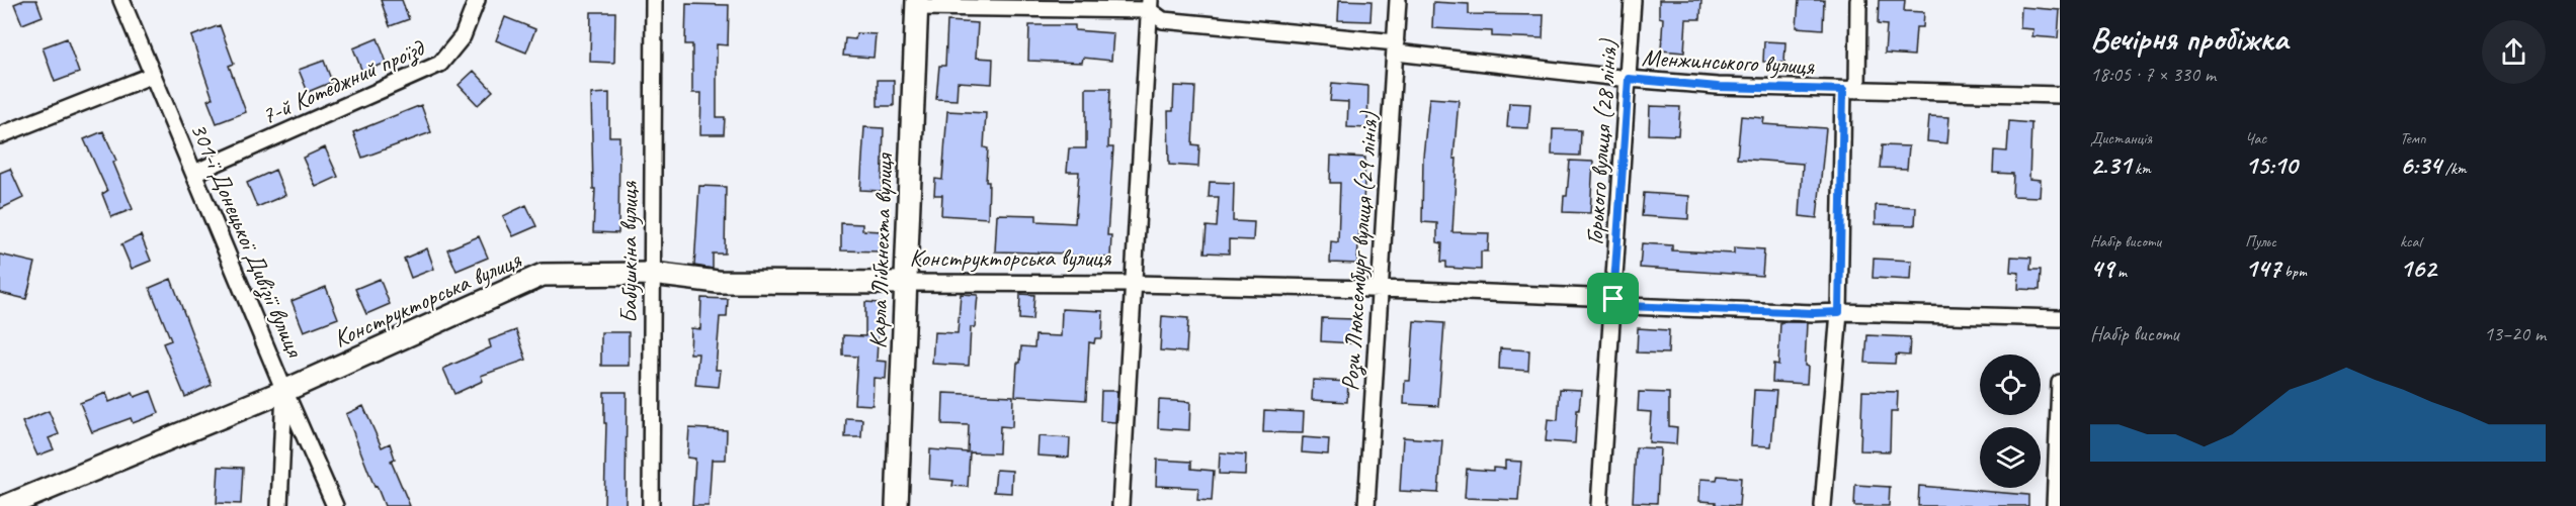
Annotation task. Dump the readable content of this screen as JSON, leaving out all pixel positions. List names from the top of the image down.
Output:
{
  "streets": {
    "street": [
      "Менжинського вулиця",
      "7-й Котеджний проїзд",
      "Горького вулиця (28 лiнiя)",
      "301-ї Донецької Дивізії вулиця",
      "Карла Лібкнехта вулиця",
      "Рози Люксембург вулиця (29 лiнiя)",
      "Бабушкіна вулиця",
      "Конструкторська вулиця"
    ]
  },
  "crossings": [
    ["Менжинського вулиця", "Горького вулиця (28 лiнiя)"],
    ["Менжинського вулиця", "Карла Лібкнехта вулиця"],
    ["Менжинського вулиця", "Рози Люксембург вулиця (29 лiнiя)"],
    ["7-й Котеджний проїзд", "301-ї Донецької Дивізії вулиця"],
    ["Горького вулиця (28 лiнiя)", "Конструкторська вулиця"],
    ["301-ї Донецької Дивізії вулиця", "Конструкторська вулиця"],
    ["Карла Лібкнехта вулиця", "Конструкторська вулиця"],
    ["Рози Люксембург вулиця (29 лiнiя)", "Конструкторська вулиця"],
    ["Бабушкіна вулиця", "Конструкторська вулиця"]
  ],
  "page": {
    "heading": ["Вечірня пробіжка", "18:05 · 7 × 330 m"],
    "stats": [
      ["Дистанція", "2.31 km"],
      ["Час", "15:10"],
      ["Темп", "6:34 /km"],
      ["Набір висоти", "49 m"],
      ["Пульс", "147 bpm"],
      ["kcal", "162"]
    ],
    "chart": ["Набір висоти", "13–20 m"]
  }
}
